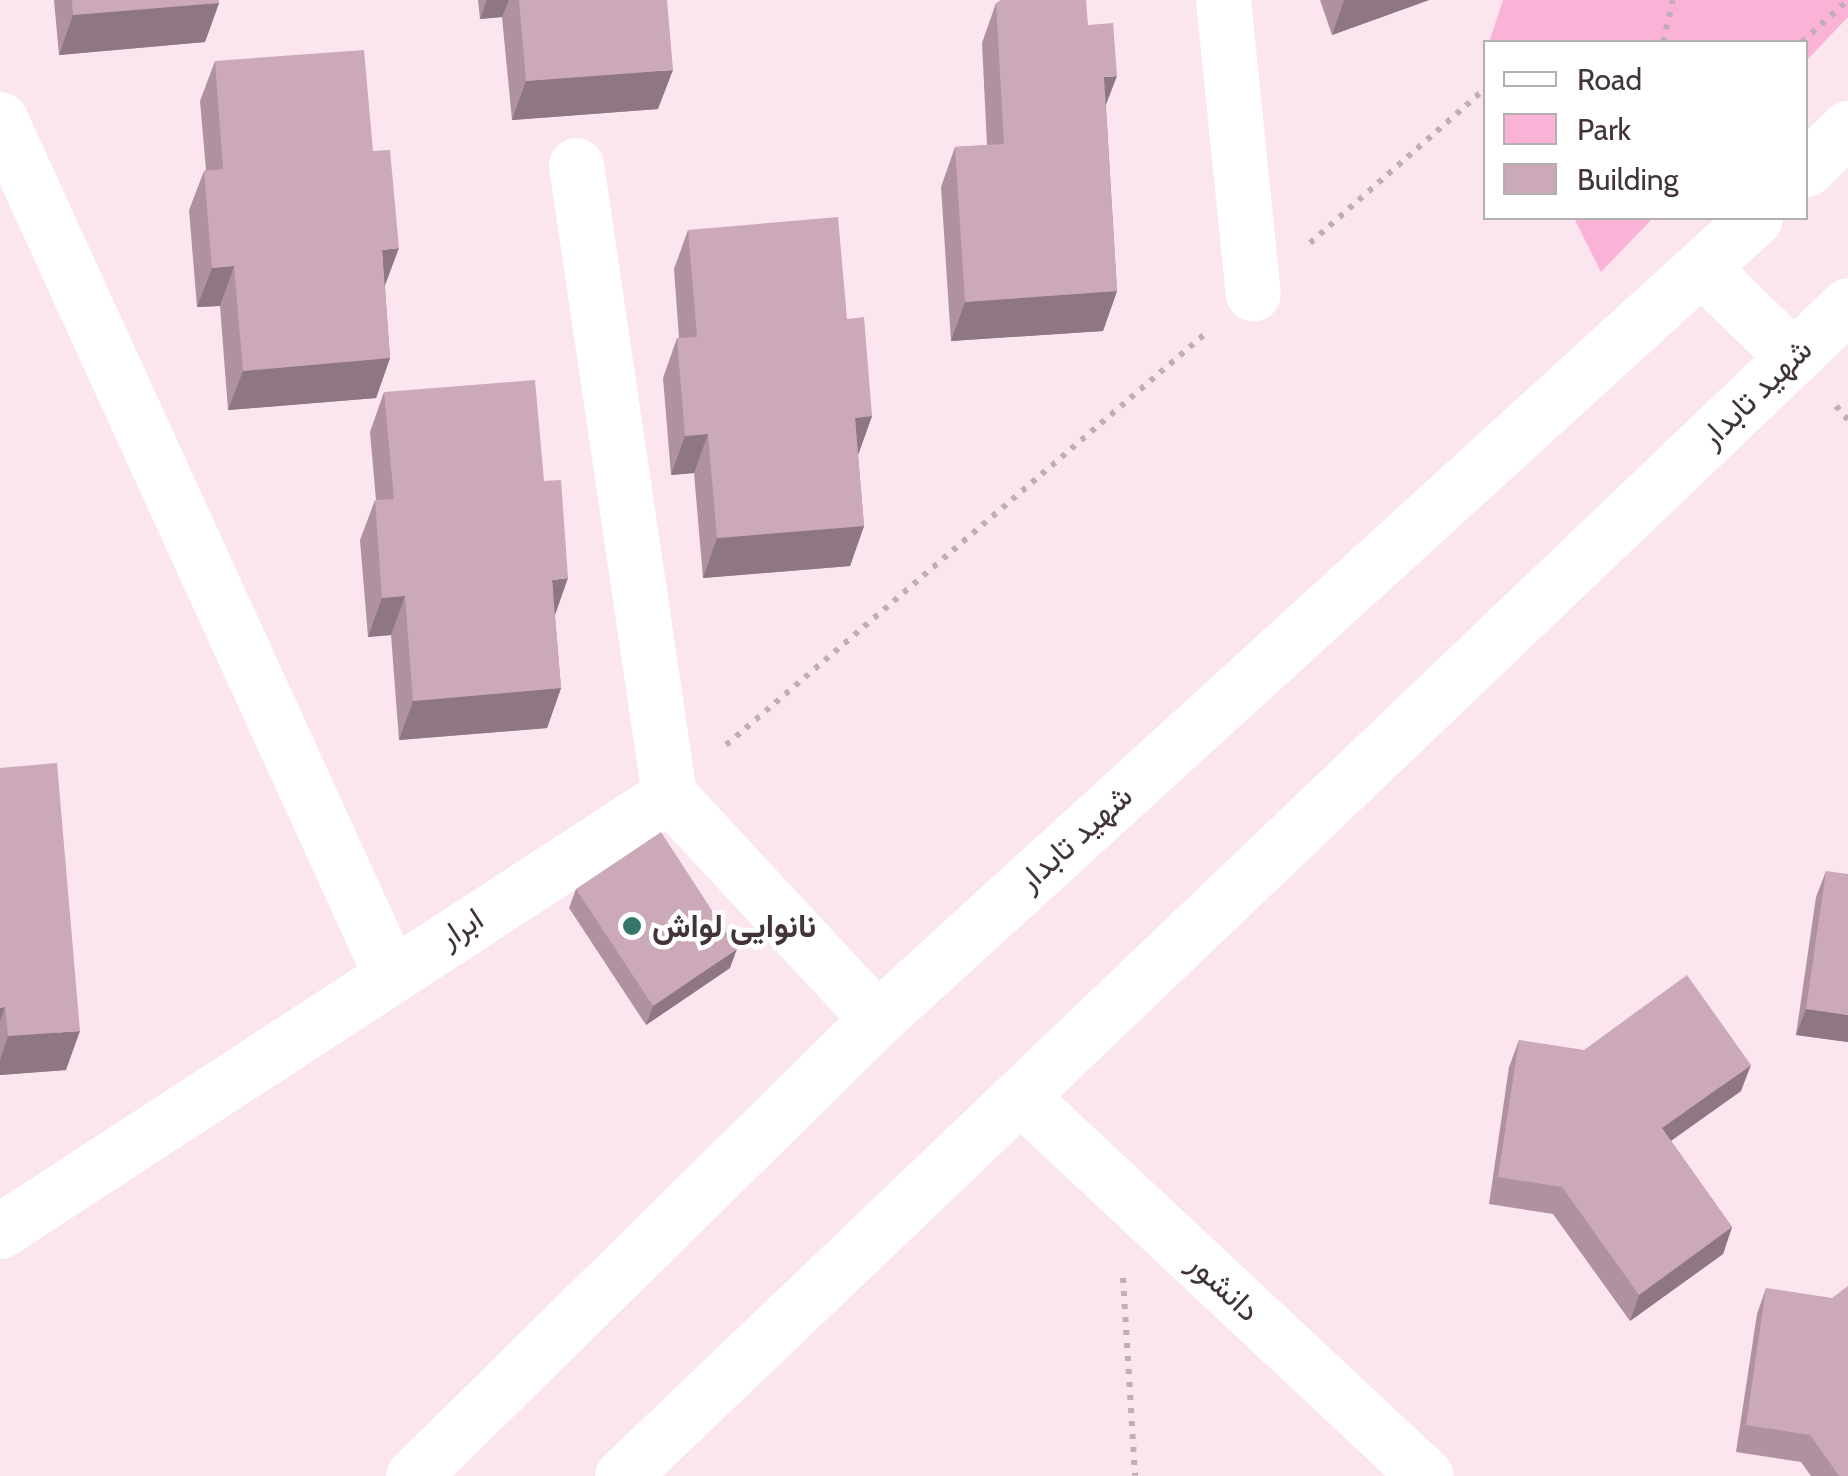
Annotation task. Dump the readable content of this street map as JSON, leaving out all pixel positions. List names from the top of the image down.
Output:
{
  "streets": {
    "main road": ["شهید تابدار", "ابرار", "دانشور"]
  },
  "crossings": [
    ["شهید تابدار", "دانشور"]
  ],
  "places": ["نانوایی لواش"],
  "legend": ["Road", "Park", "Building"]
}
